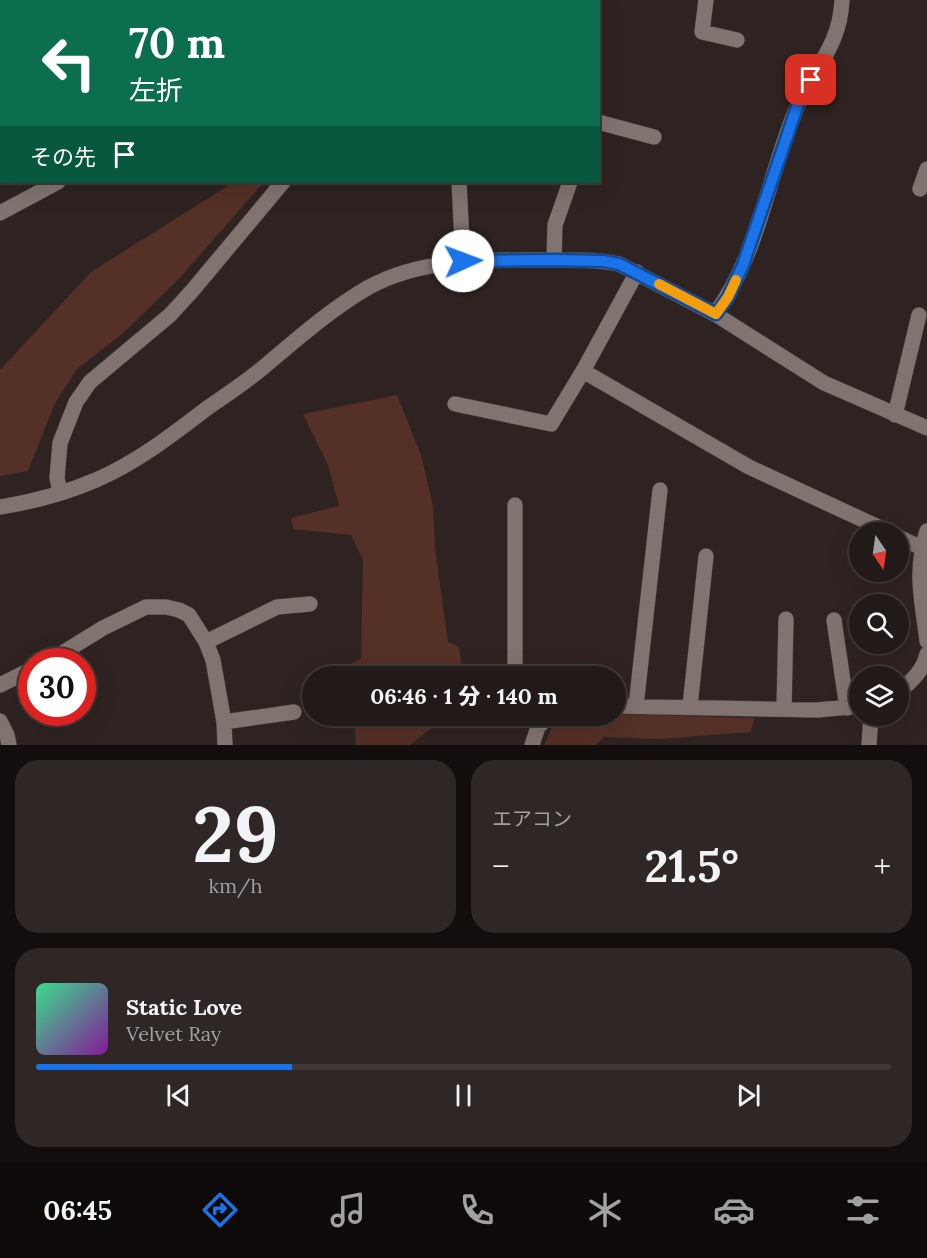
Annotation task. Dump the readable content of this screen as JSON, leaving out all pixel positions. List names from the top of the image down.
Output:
{
  "north": "bottom",
  "page": {
    "turn": ["70 m", "左折"],
    "then": "その先",
    "limit": "30",
    "trip": "06:46 · 1 分 · 140 m",
    "tile": [
      ["29", "km/h"],
      "エアコン"
    ],
    "heat": ["−", "21.5°", "+"],
    "song": ["Static Love", "Velvet Ray"],
    "tabs": "06:45"
  }
}
